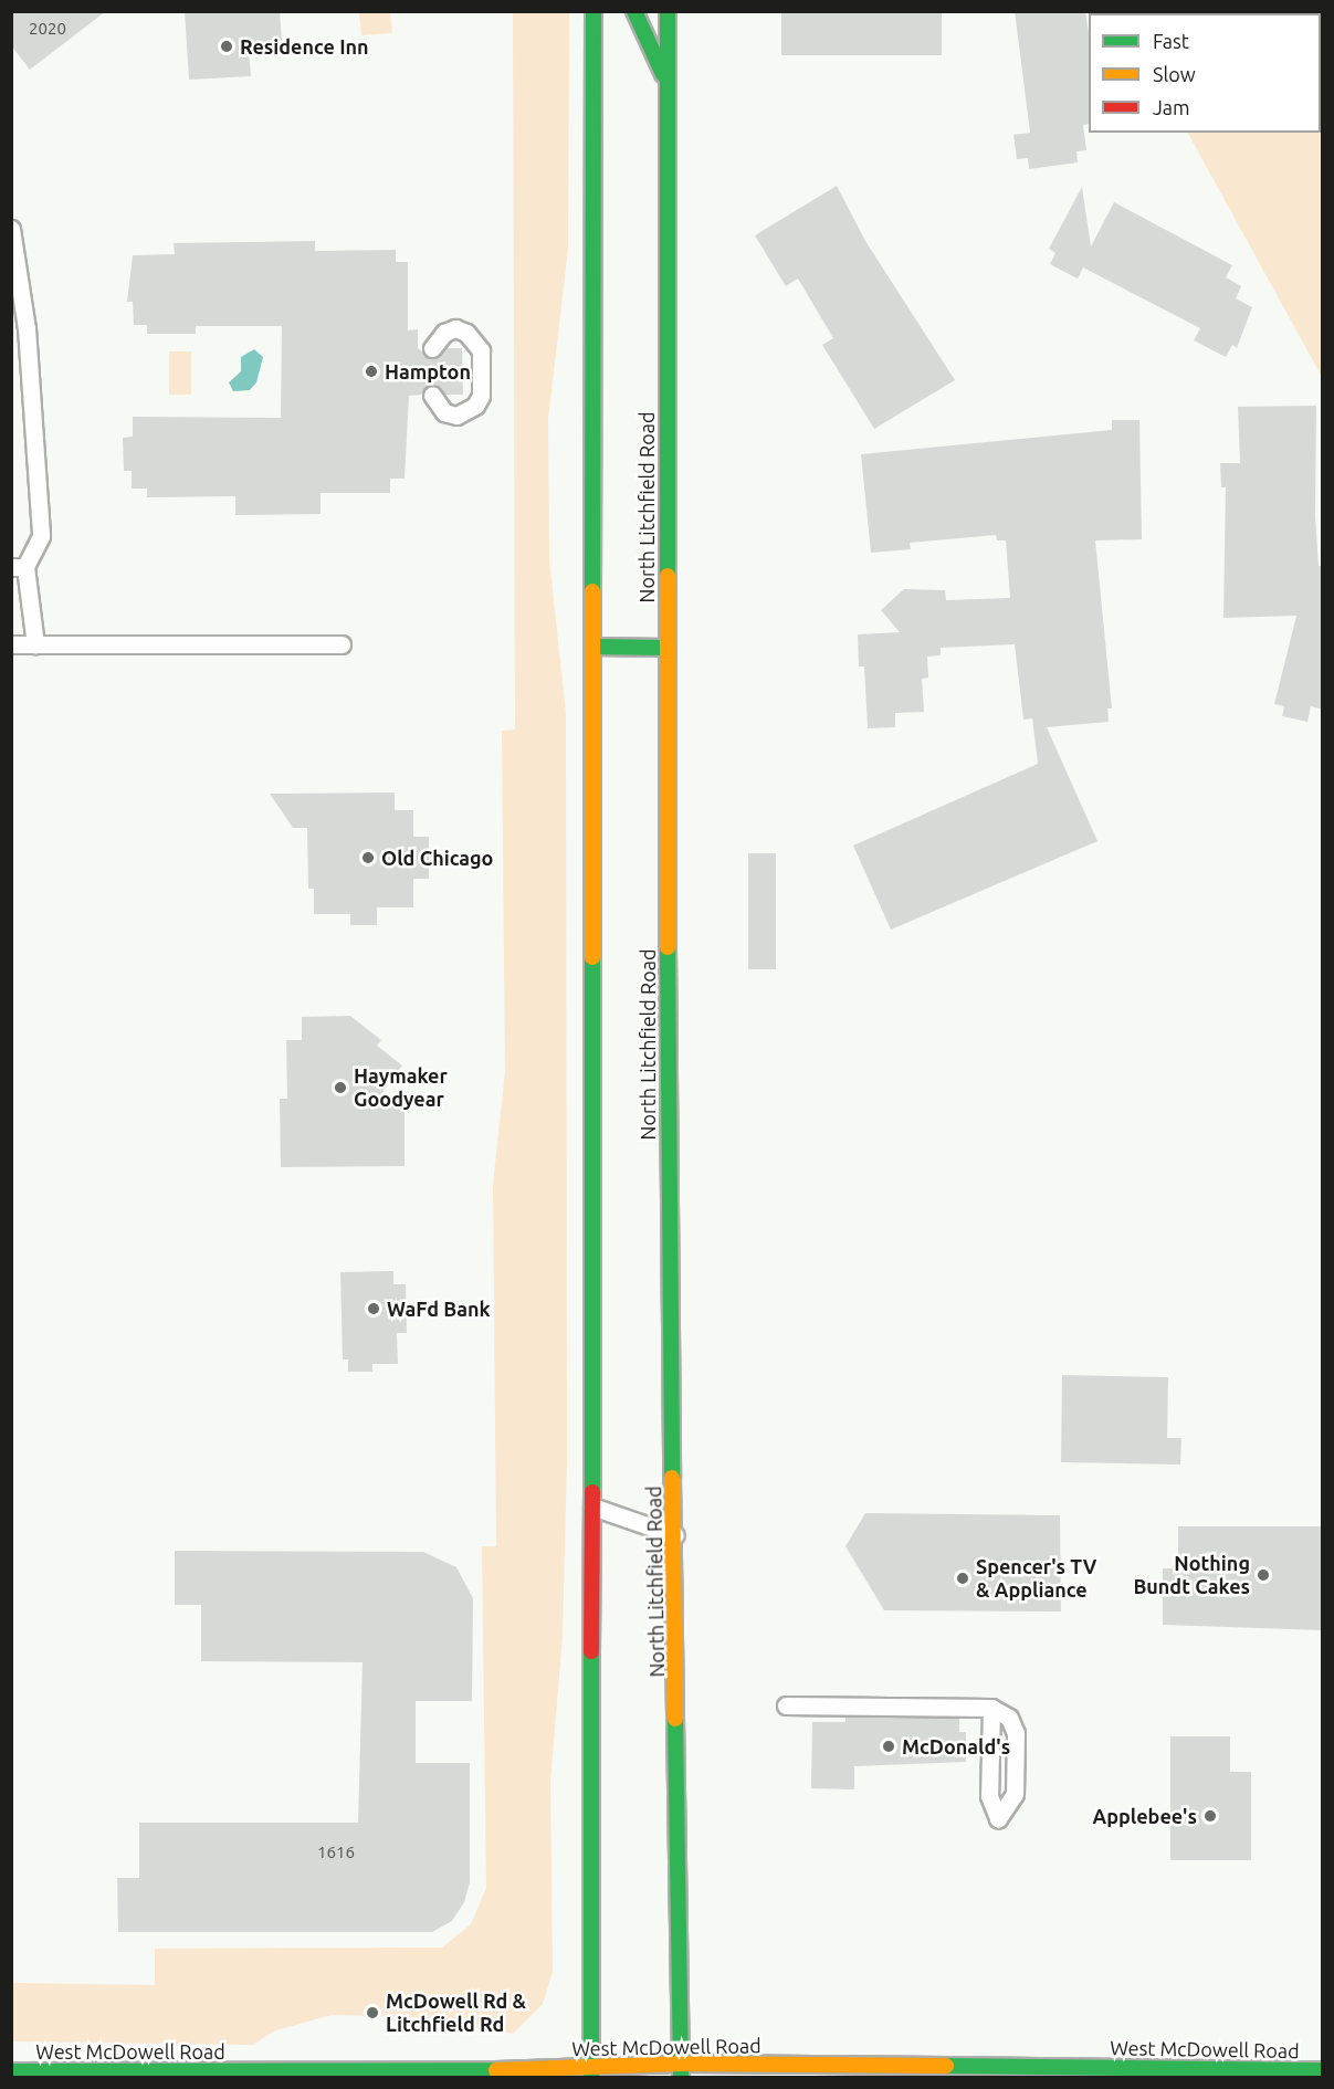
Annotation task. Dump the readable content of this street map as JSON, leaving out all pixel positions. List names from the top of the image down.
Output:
{
  "streets": {
    "main road": ["North Litchfield Road", "West McDowell Road"]
  },
  "crossings": [
    ["North Litchfield Road", "West McDowell Road"]
  ],
  "places": [
    "Residence Inn",
    "Hampton",
    "Old Chicago",
    "Haymaker Goodyear",
    "WaFd Bank",
    "Nothing Bundt Cakes",
    "Spencer's TV & Appliance",
    "McDonald's",
    "Applebee's",
    "McDowell Rd & Litchfield Rd"
  ],
  "house_numbers": ["2020", "1616"],
  "legend": ["Fast", "Slow", "Jam"]
}
